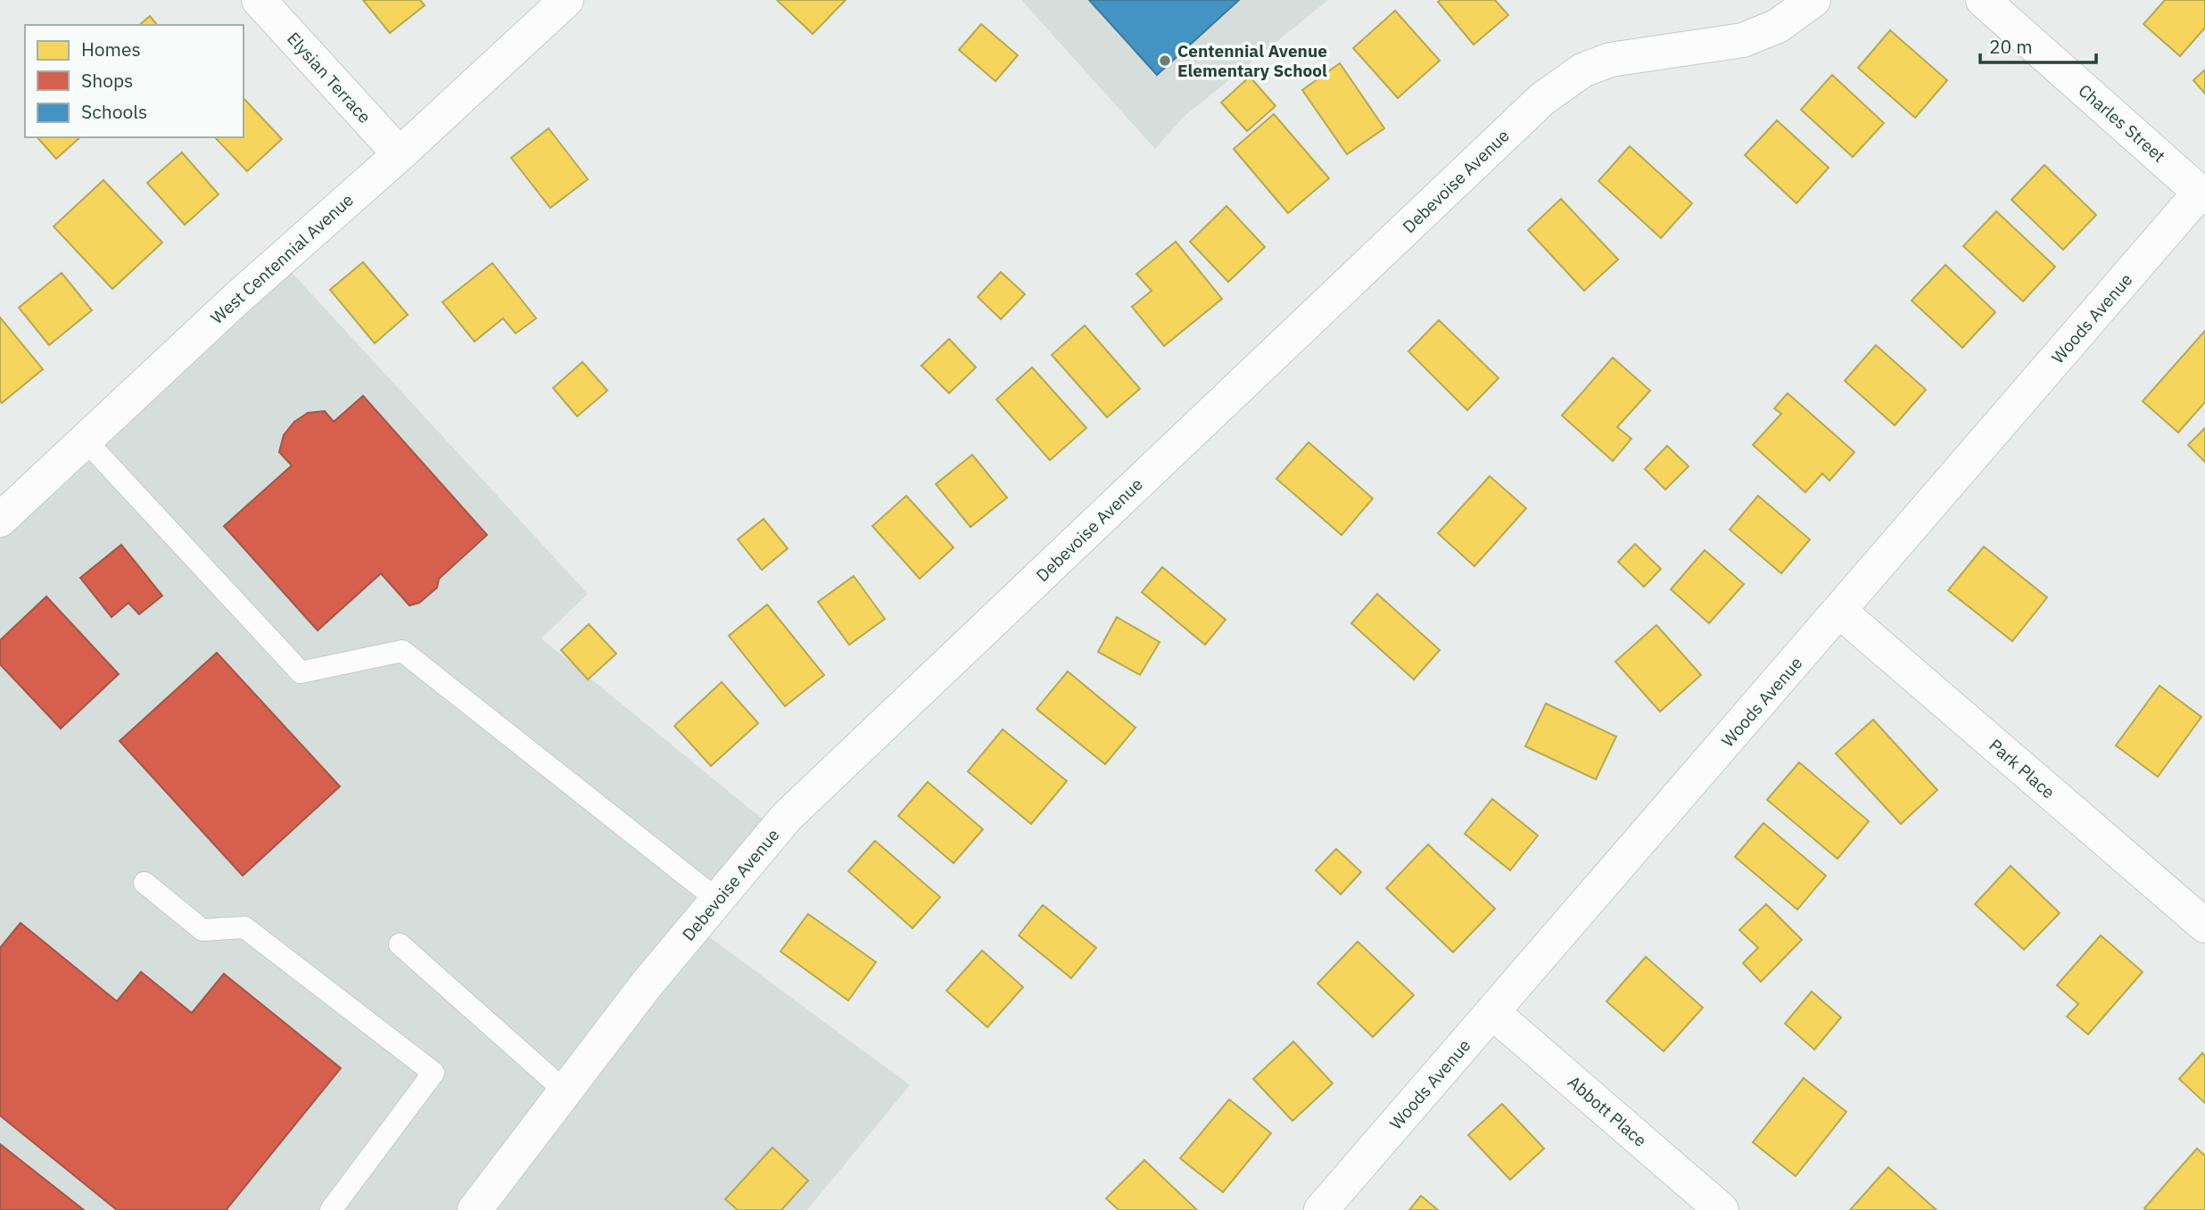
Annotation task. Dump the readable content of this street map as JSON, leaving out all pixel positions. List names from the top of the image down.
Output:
{
  "streets": {
    "street": [
      "Elysian Terrace",
      "Charles Street",
      "Debevoise Avenue",
      "West Centennial Avenue",
      "Woods Avenue",
      "Park Place",
      "Abbott Place"
    ]
  },
  "crossings": [
    ["Elysian Terrace", "West Centennial Avenue"],
    ["Charles Street", "Woods Avenue"],
    ["Woods Avenue", "Park Place"],
    ["Woods Avenue", "Abbott Place"]
  ],
  "places": ["Centennial Avenue Elementary School"],
  "legend": ["Homes", "Shops", "Schools"],
  "scale_bar": "20 m"
}
